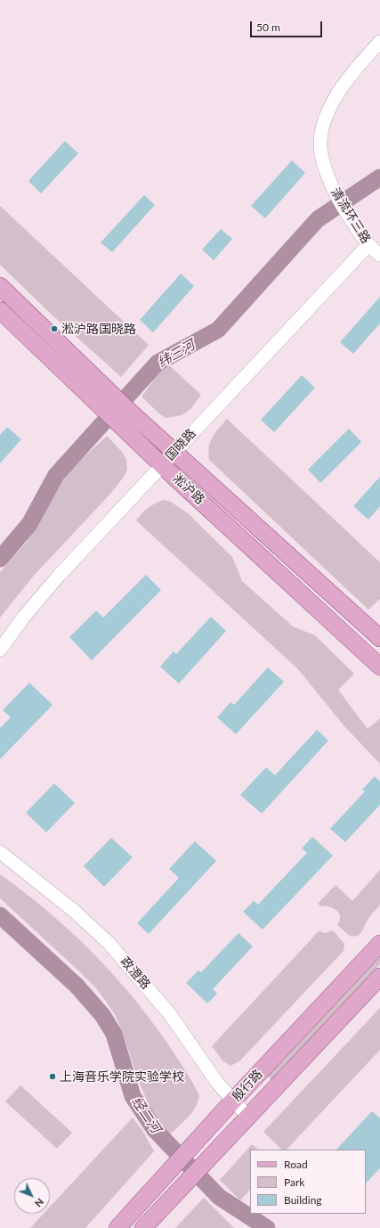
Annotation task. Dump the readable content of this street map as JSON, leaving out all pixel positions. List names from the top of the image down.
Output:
{
  "streets": {
    "main road": ["淞沪路", "殷行路"],
    "street": ["清流环三路", "国晓路", "政澄路"]
  },
  "crossings": [
    ["清流环三路", "国晓路"],
    ["国晓路", "淞沪路"],
    ["政澄路", "殷行路"]
  ],
  "water": ["纬三河", "经二河"],
  "places": ["淞沪路国晓路", "上海音乐学院实验学校"],
  "legend": ["Road", "Park", "Building"],
  "scale_bar": "50 m",
  "north": "bottom right"
}
